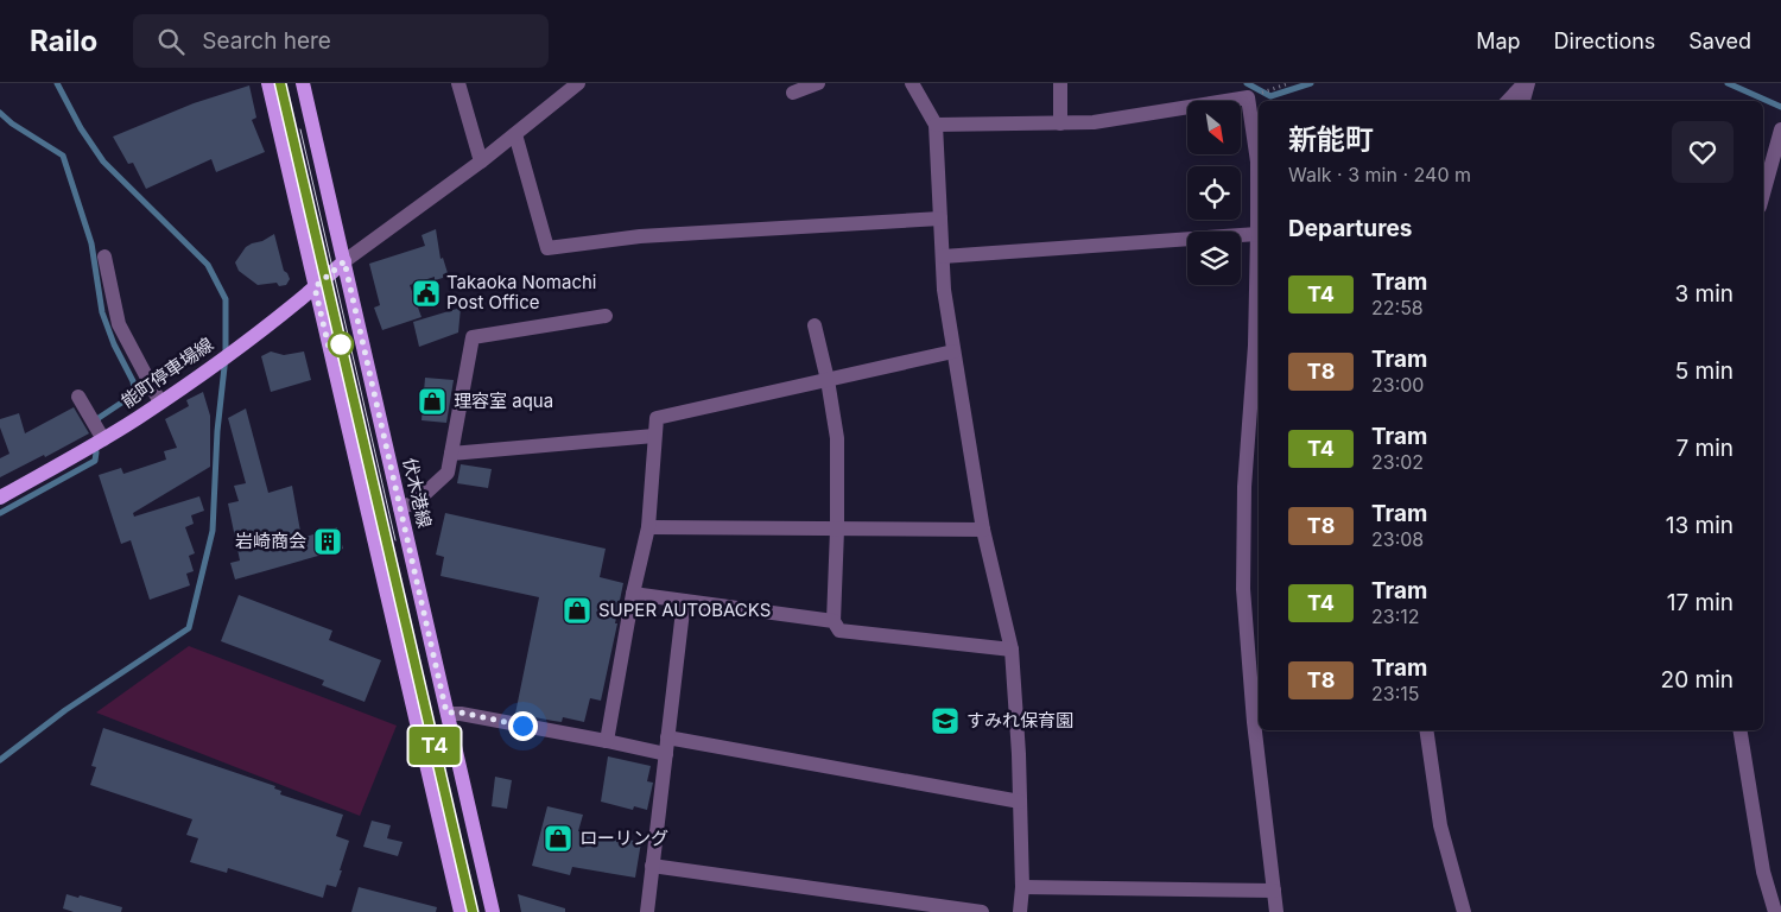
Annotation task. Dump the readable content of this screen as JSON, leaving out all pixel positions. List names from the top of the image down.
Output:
{
  "streets": {
    "main road": ["能町停車場線", "伏木港線"]
  },
  "crossings": [
    ["能町停車場線", "伏木港線"]
  ],
  "places": {
    "public building": ["Takaoka Nomachi Post Office"],
    "shop": ["理容室 aqua", "SUPER AUTOBACKS", "ローリング"],
    "building": ["岩崎商会"],
    "school or university": ["すみれ保育園"]
  },
  "lines": ["tram line T4"],
  "north": "bottom right",
  "page": {
    "header": "Railo",
    "search": "Search here",
    "nav": ["Map", "Directions", "Saved"],
    "on_map": "T4",
    "heading": [
      ["新能町", "Walk · 3 min · 240 m"],
      "Departures"
    ],
    "list": [
      {
        "mark": "T4",
        "name": "Tram",
        "note": "22:58",
        "value": "3 min"
      },
      {
        "mark": "T8",
        "name": "Tram",
        "note": "23:00",
        "value": "5 min"
      },
      {
        "mark": "T4",
        "name": "Tram",
        "note": "23:02",
        "value": "7 min"
      },
      {
        "mark": "T8",
        "name": "Tram",
        "note": "23:08",
        "value": "13 min"
      },
      {
        "mark": "T4",
        "name": "Tram",
        "note": "23:12",
        "value": "17 min"
      },
      {
        "mark": "T8",
        "name": "Tram",
        "note": "23:15",
        "value": "20 min"
      }
    ]
  }
}
